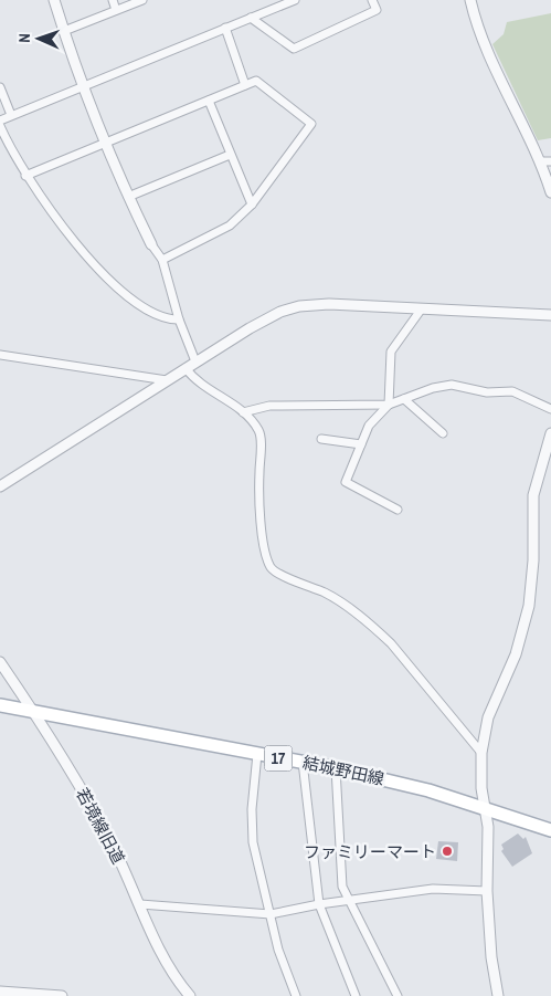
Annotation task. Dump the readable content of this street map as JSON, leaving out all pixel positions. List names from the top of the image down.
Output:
{
  "streets": {
    "main road": ["17", "結城野田線"],
    "street": ["若境線旧道"]
  },
  "crossings": [
    ["結城野田線", "若境線旧道"]
  ],
  "places": ["ファミリーマート"],
  "north": "left"
}
